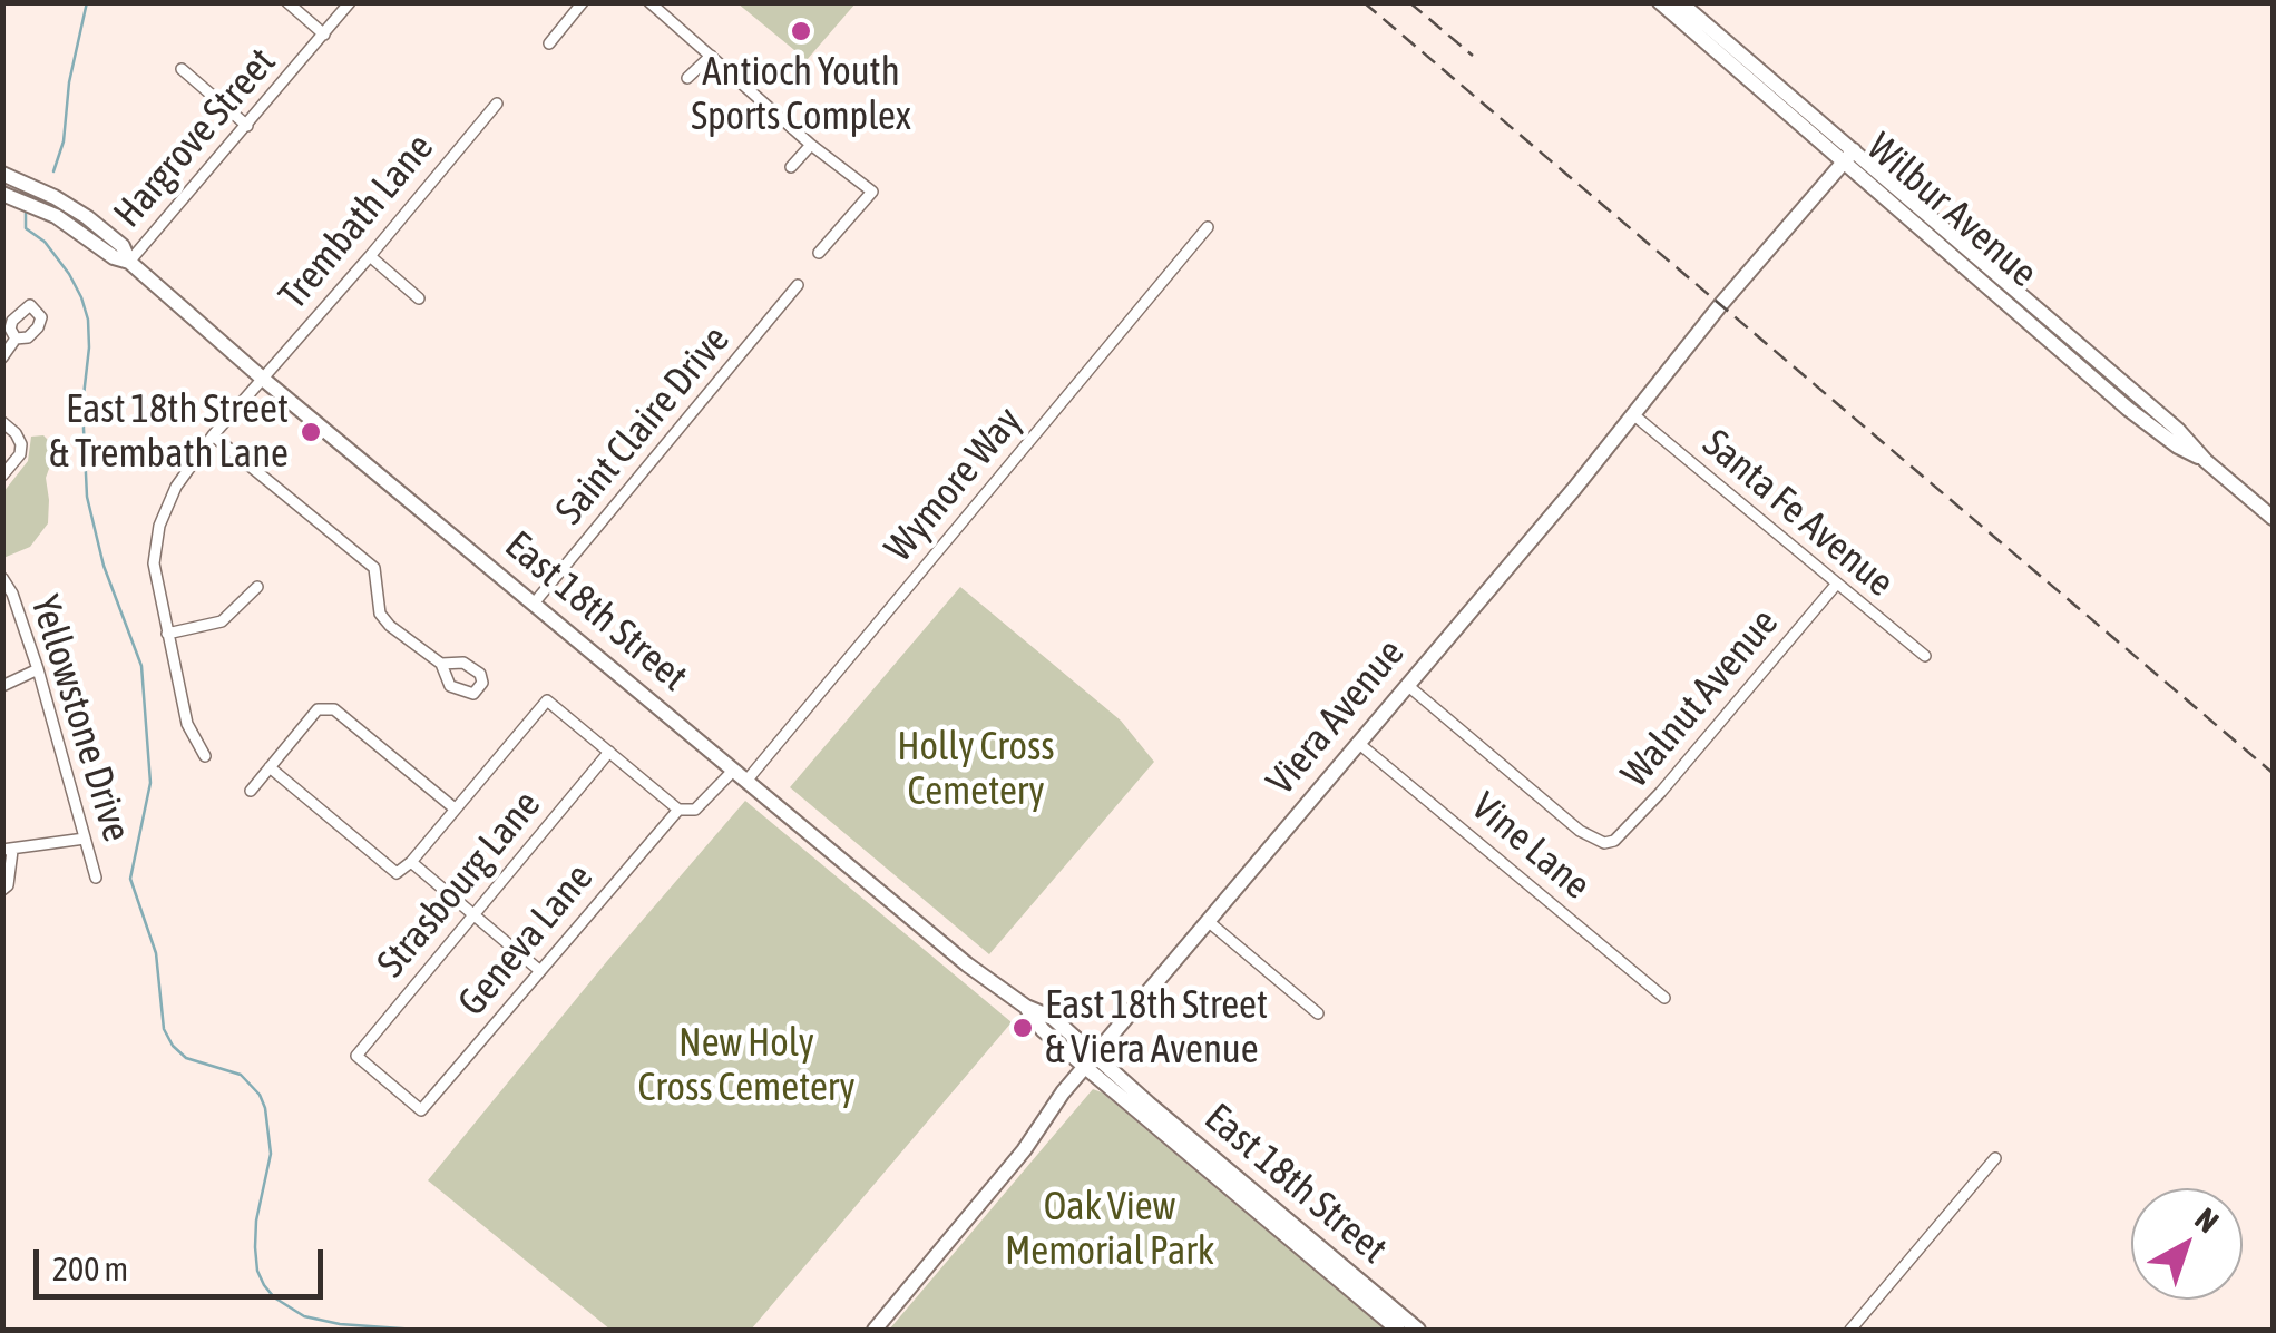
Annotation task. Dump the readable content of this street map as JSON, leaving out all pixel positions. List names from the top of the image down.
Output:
{
  "streets": {
    "main road": ["Wilbur Avenue", "East 18th Street", "Viera Avenue"],
    "street": [
      "Hargrove Street",
      "Trembath Lane",
      "Saint Claire Drive",
      "Wymore Way",
      "Santa Fe Avenue",
      "Walnut Avenue",
      "Yellowstone Drive",
      "Vine Lane",
      "Strasbourg Lane",
      "Geneva Lane"
    ]
  },
  "crossings": [
    ["Hargrove Street", "East 18th Street"],
    ["Wilbur Avenue", "Viera Avenue"],
    ["Trembath Lane", "East 18th Street"],
    ["Saint Claire Drive", "East 18th Street"],
    ["Wymore Way", "East 18th Street"],
    ["Wymore Way", "Geneva Lane"],
    ["Santa Fe Avenue", "Walnut Avenue"],
    ["Santa Fe Avenue", "Viera Avenue"],
    ["East 18th Street", "Viera Avenue"],
    ["Walnut Avenue", "Viera Avenue"],
    ["Viera Avenue", "Vine Lane"],
    ["Strasbourg Lane", "Geneva Lane"]
  ],
  "parks": ["Holly Cross Cemetery", "New Holy Cross Cemetery", "Oak View Memorial Park"],
  "places": ["Antioch Youth Sports Complex", "East 18th Street & Trembath Lane", "East 18th Street & Viera Avenue"],
  "scale_bar": "200 m",
  "north": "top right"
}
